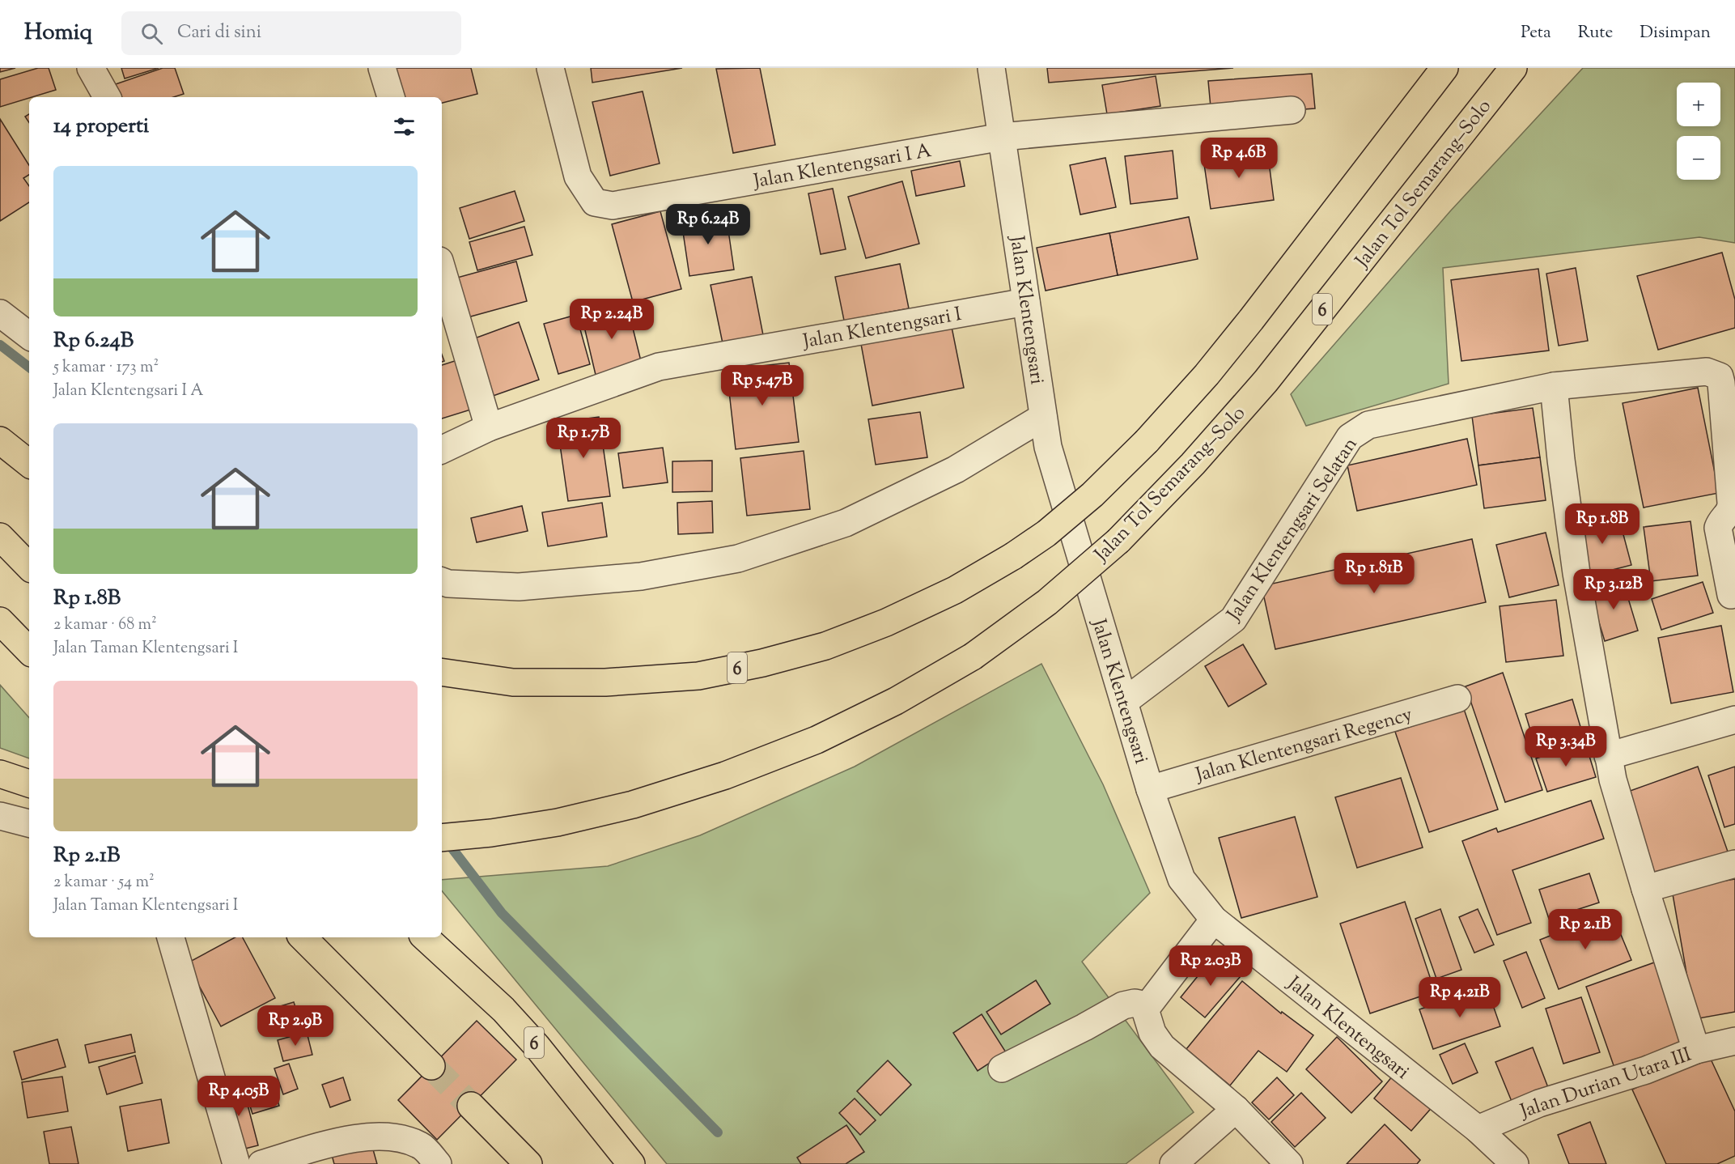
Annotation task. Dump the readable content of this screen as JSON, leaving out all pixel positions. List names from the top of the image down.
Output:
{
  "streets": {
    "highway": ["Jalan Tol Semarang–Solo", "6"],
    "street": [
      "Jalan Klentengsari I A",
      "Jalan Klentengsari",
      "Jalan Klentengsari I",
      "Jalan Klentengsari Selatan",
      "Jalan Klentengsari Regency",
      "Jalan Durian Utara III"
    ]
  },
  "crossings": [
    ["Jalan Klentengsari I A", "Jalan Klentengsari"],
    ["Jalan Klentengsari", "Jalan Klentengsari I"],
    ["Jalan Klentengsari", "Jalan Klentengsari Selatan"],
    ["Jalan Klentengsari", "Jalan Klentengsari Regency"],
    ["Jalan Klentengsari", "Jalan Durian Utara III"]
  ],
  "page": {
    "header": "Homiq",
    "search": "Cari di sini",
    "nav": ["Peta", "Rute", "Disimpan"],
    "map_buttons": ["+", "−"],
    "heading": "14 properti",
    "price": [
      "Rp 4.6B",
      "Rp 6.24B",
      "Rp 2.24B",
      "Rp 5.47B",
      "Rp 1.7B",
      "Rp 1.8B",
      "Rp 1.81B",
      "Rp 3.12B",
      "Rp 3.34B",
      "Rp 2.1B",
      "Rp 2.03B",
      "Rp 4.21B",
      "Rp 2.9B",
      "Rp 4.05B"
    ],
    "list": [
      {
        "name": "Rp 6.24B",
        "note": "5 kamar · 173 m² · Jalan Klentengsari I A"
      },
      {
        "name": "Rp 1.8B",
        "note": "2 kamar · 68 m² · Jalan Taman Klentengsari I"
      },
      {
        "name": "Rp 2.1B",
        "note": "2 kamar · 54 m² · Jalan Taman Klentengsari I"
      }
    ]
  }
}
